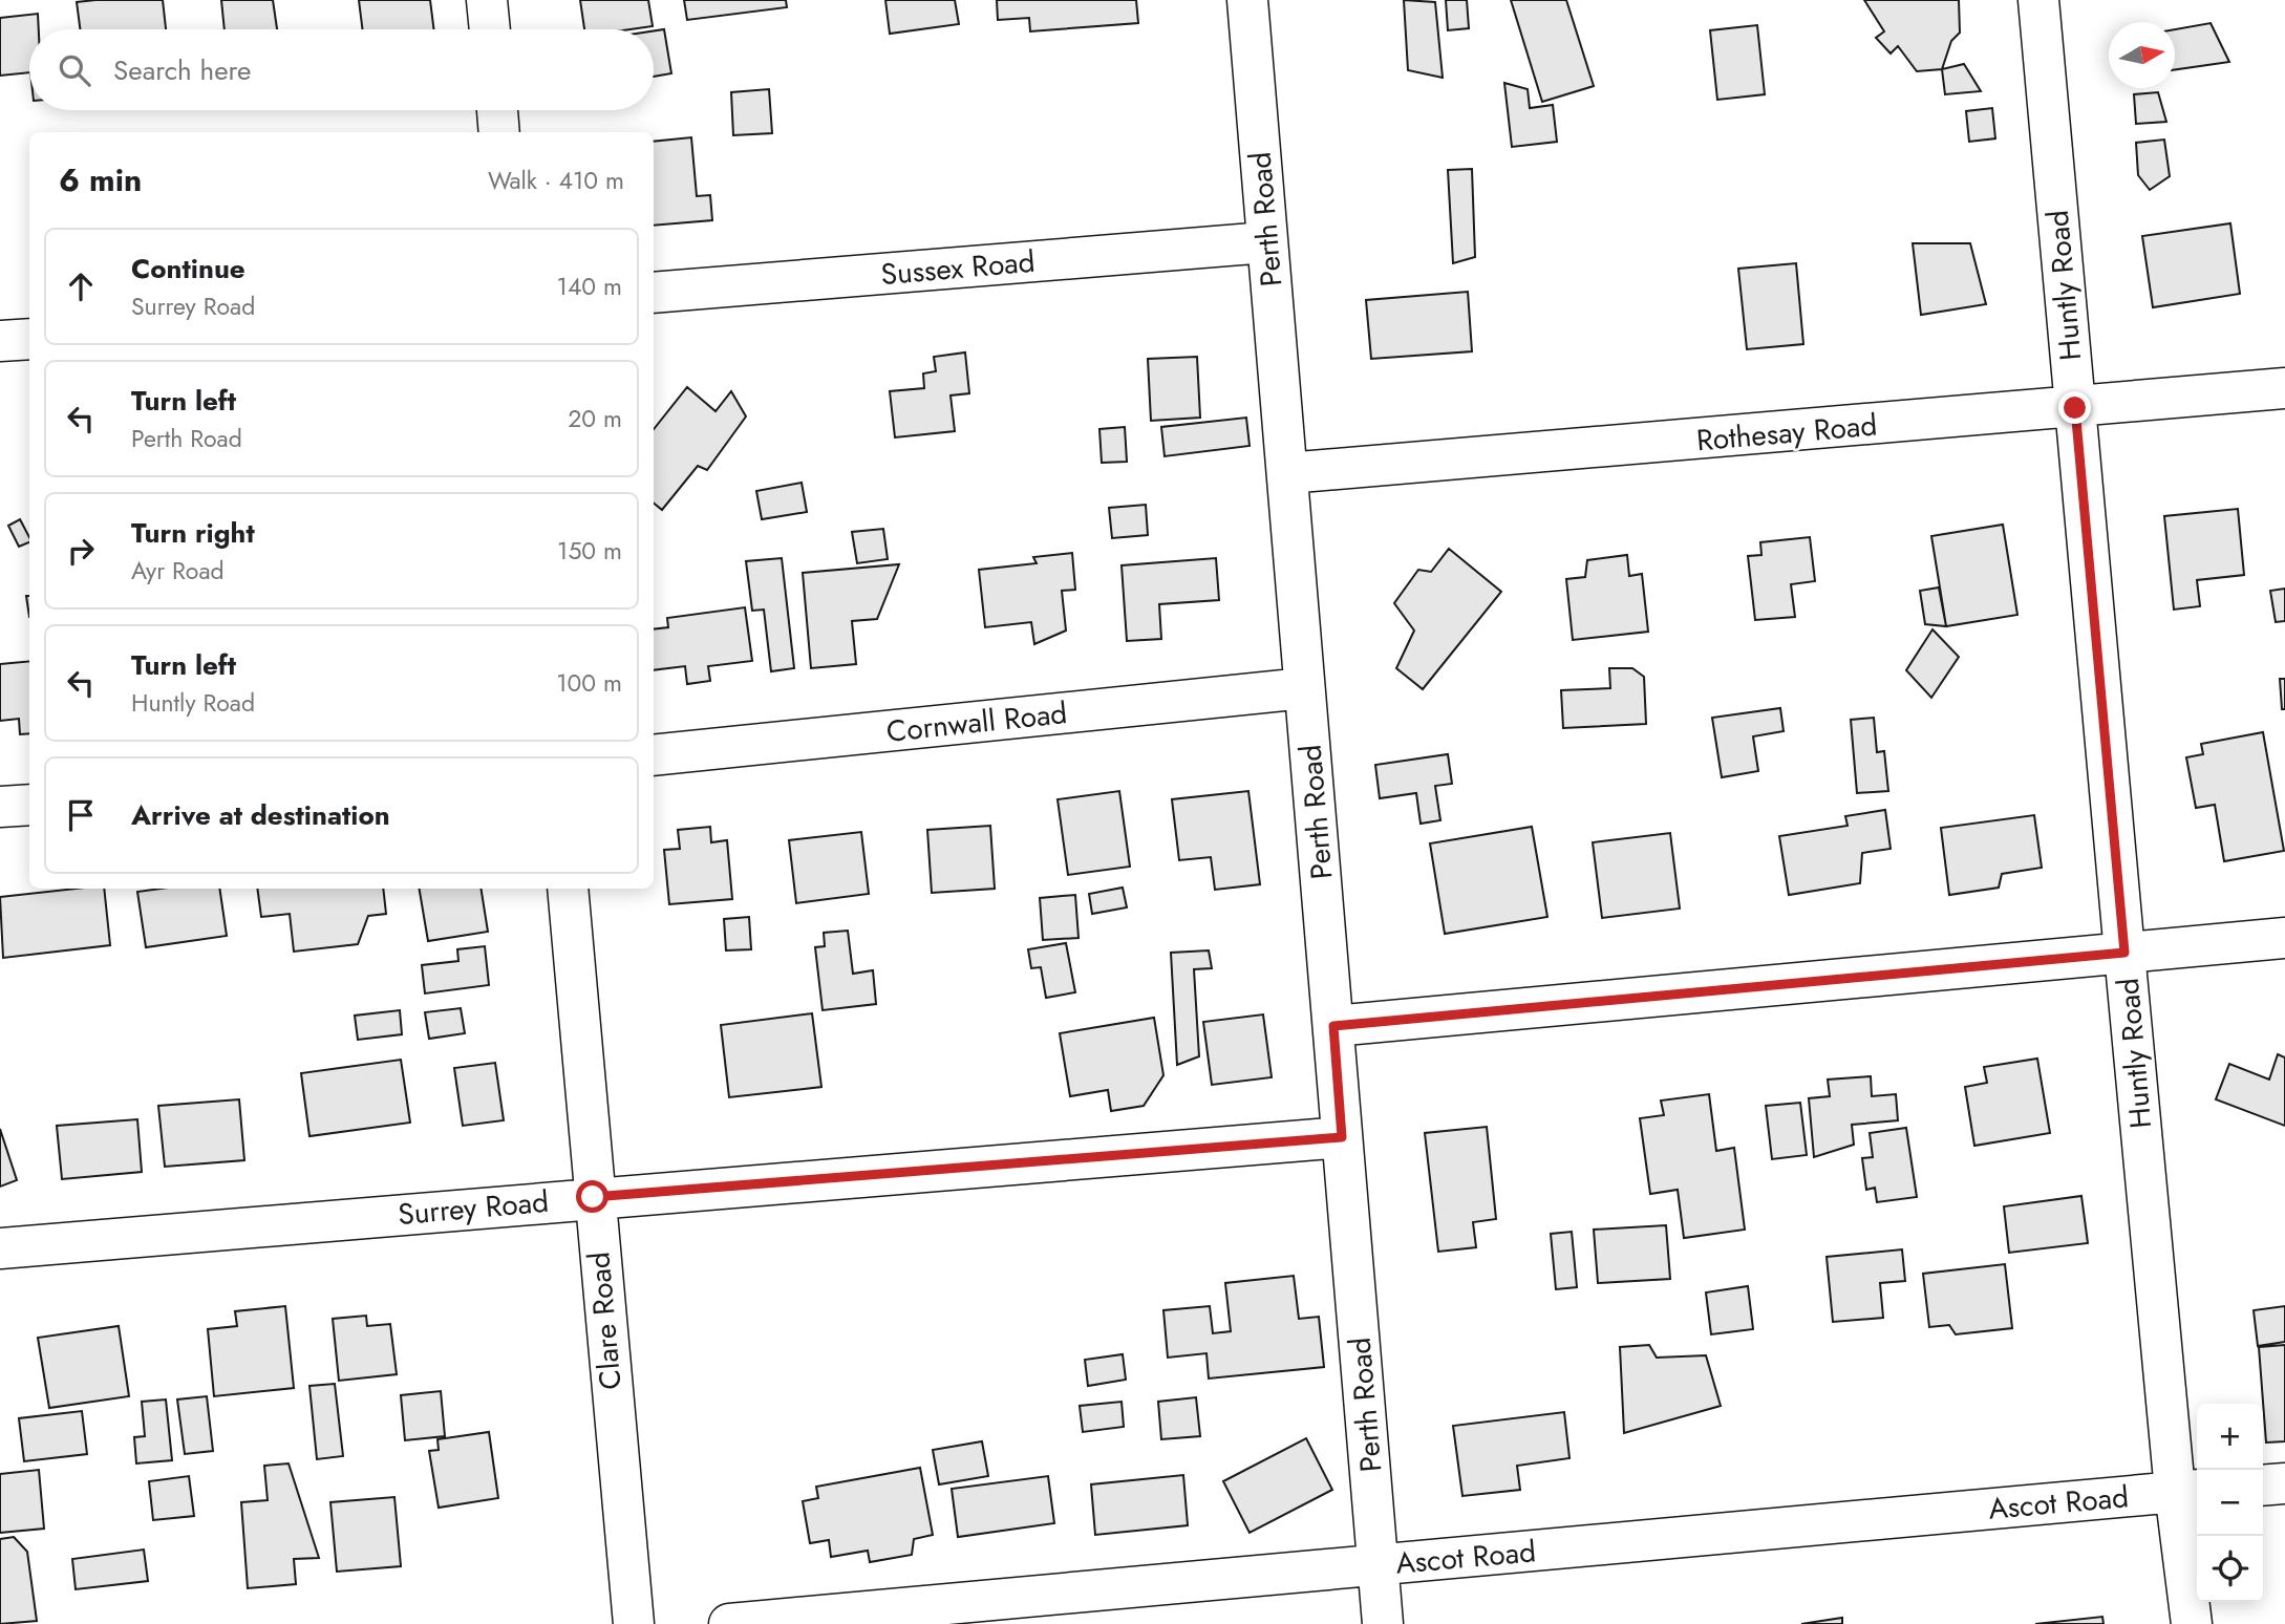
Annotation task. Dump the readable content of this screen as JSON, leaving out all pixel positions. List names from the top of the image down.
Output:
{
  "streets": {
    "street": [
      "Perth Road",
      "Sussex Road",
      "Huntly Road",
      "Rothesay Road",
      "Cornwall Road",
      "Surrey Road",
      "Clare Road",
      "Ascot Road"
    ]
  },
  "crossings": [
    ["Perth Road", "Sussex Road"],
    ["Perth Road", "Rothesay Road"],
    ["Perth Road", "Cornwall Road"],
    ["Perth Road", "Surrey Road"],
    ["Perth Road", "Ascot Road"],
    ["Huntly Road", "Rothesay Road"],
    ["Huntly Road", "Ascot Road"],
    ["Surrey Road", "Clare Road"]
  ],
  "north": "right",
  "page": {
    "search": "Search here",
    "heading": ["6 min", "Walk · 410 m"],
    "list": [
      ["Continue", "Surrey Road", "140 m"],
      ["Turn left", "Perth Road", "20 m"],
      ["Turn right", "Ayr Road", "150 m"],
      ["Turn left", "Huntly Road", "100 m"],
      "Arrive at destination"
    ],
    "map_buttons": ["+", "−"]
  }
}
